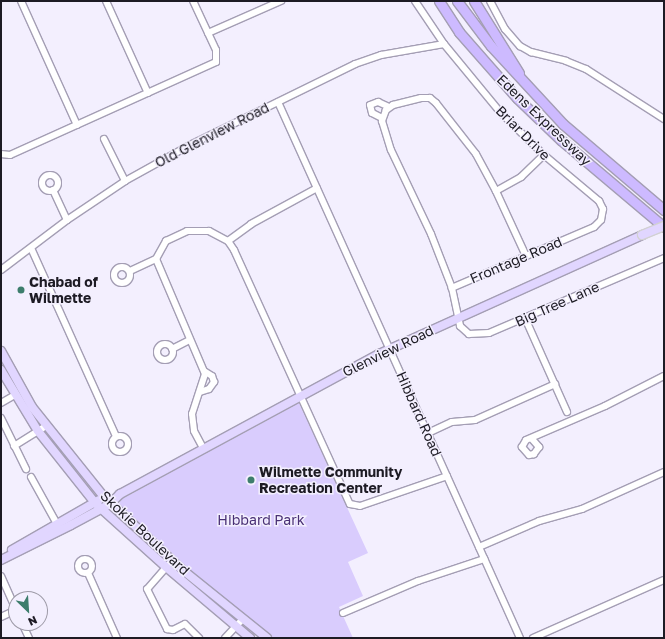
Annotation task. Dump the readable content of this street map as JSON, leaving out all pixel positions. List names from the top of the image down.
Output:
{
  "streets": {
    "highway": ["Edens Expressway"],
    "main road": ["Glenview Road", "Skokie Boulevard"],
    "street": [
      "Briar Drive",
      "Old Glenview Road",
      "Frontage Road",
      "Big Tree Lane",
      "Hibbard Road"
    ]
  },
  "crossings": [
    ["Edens Expressway", "Glenview Road"],
    ["Briar Drive", "Old Glenview Road"],
    ["Briar Drive", "Frontage Road"],
    ["Old Glenview Road", "Hibbard Road"],
    ["Frontage Road", "Big Tree Lane"],
    ["Frontage Road", "Glenview Road"],
    ["Big Tree Lane", "Glenview Road"],
    ["Glenview Road", "Hibbard Road"],
    ["Glenview Road", "Skokie Boulevard"]
  ],
  "parks": ["Hibbard Park"],
  "places": ["Chabad of Wilmette", "Wilmette Community Recreation Center"],
  "north": "bottom right"
}
